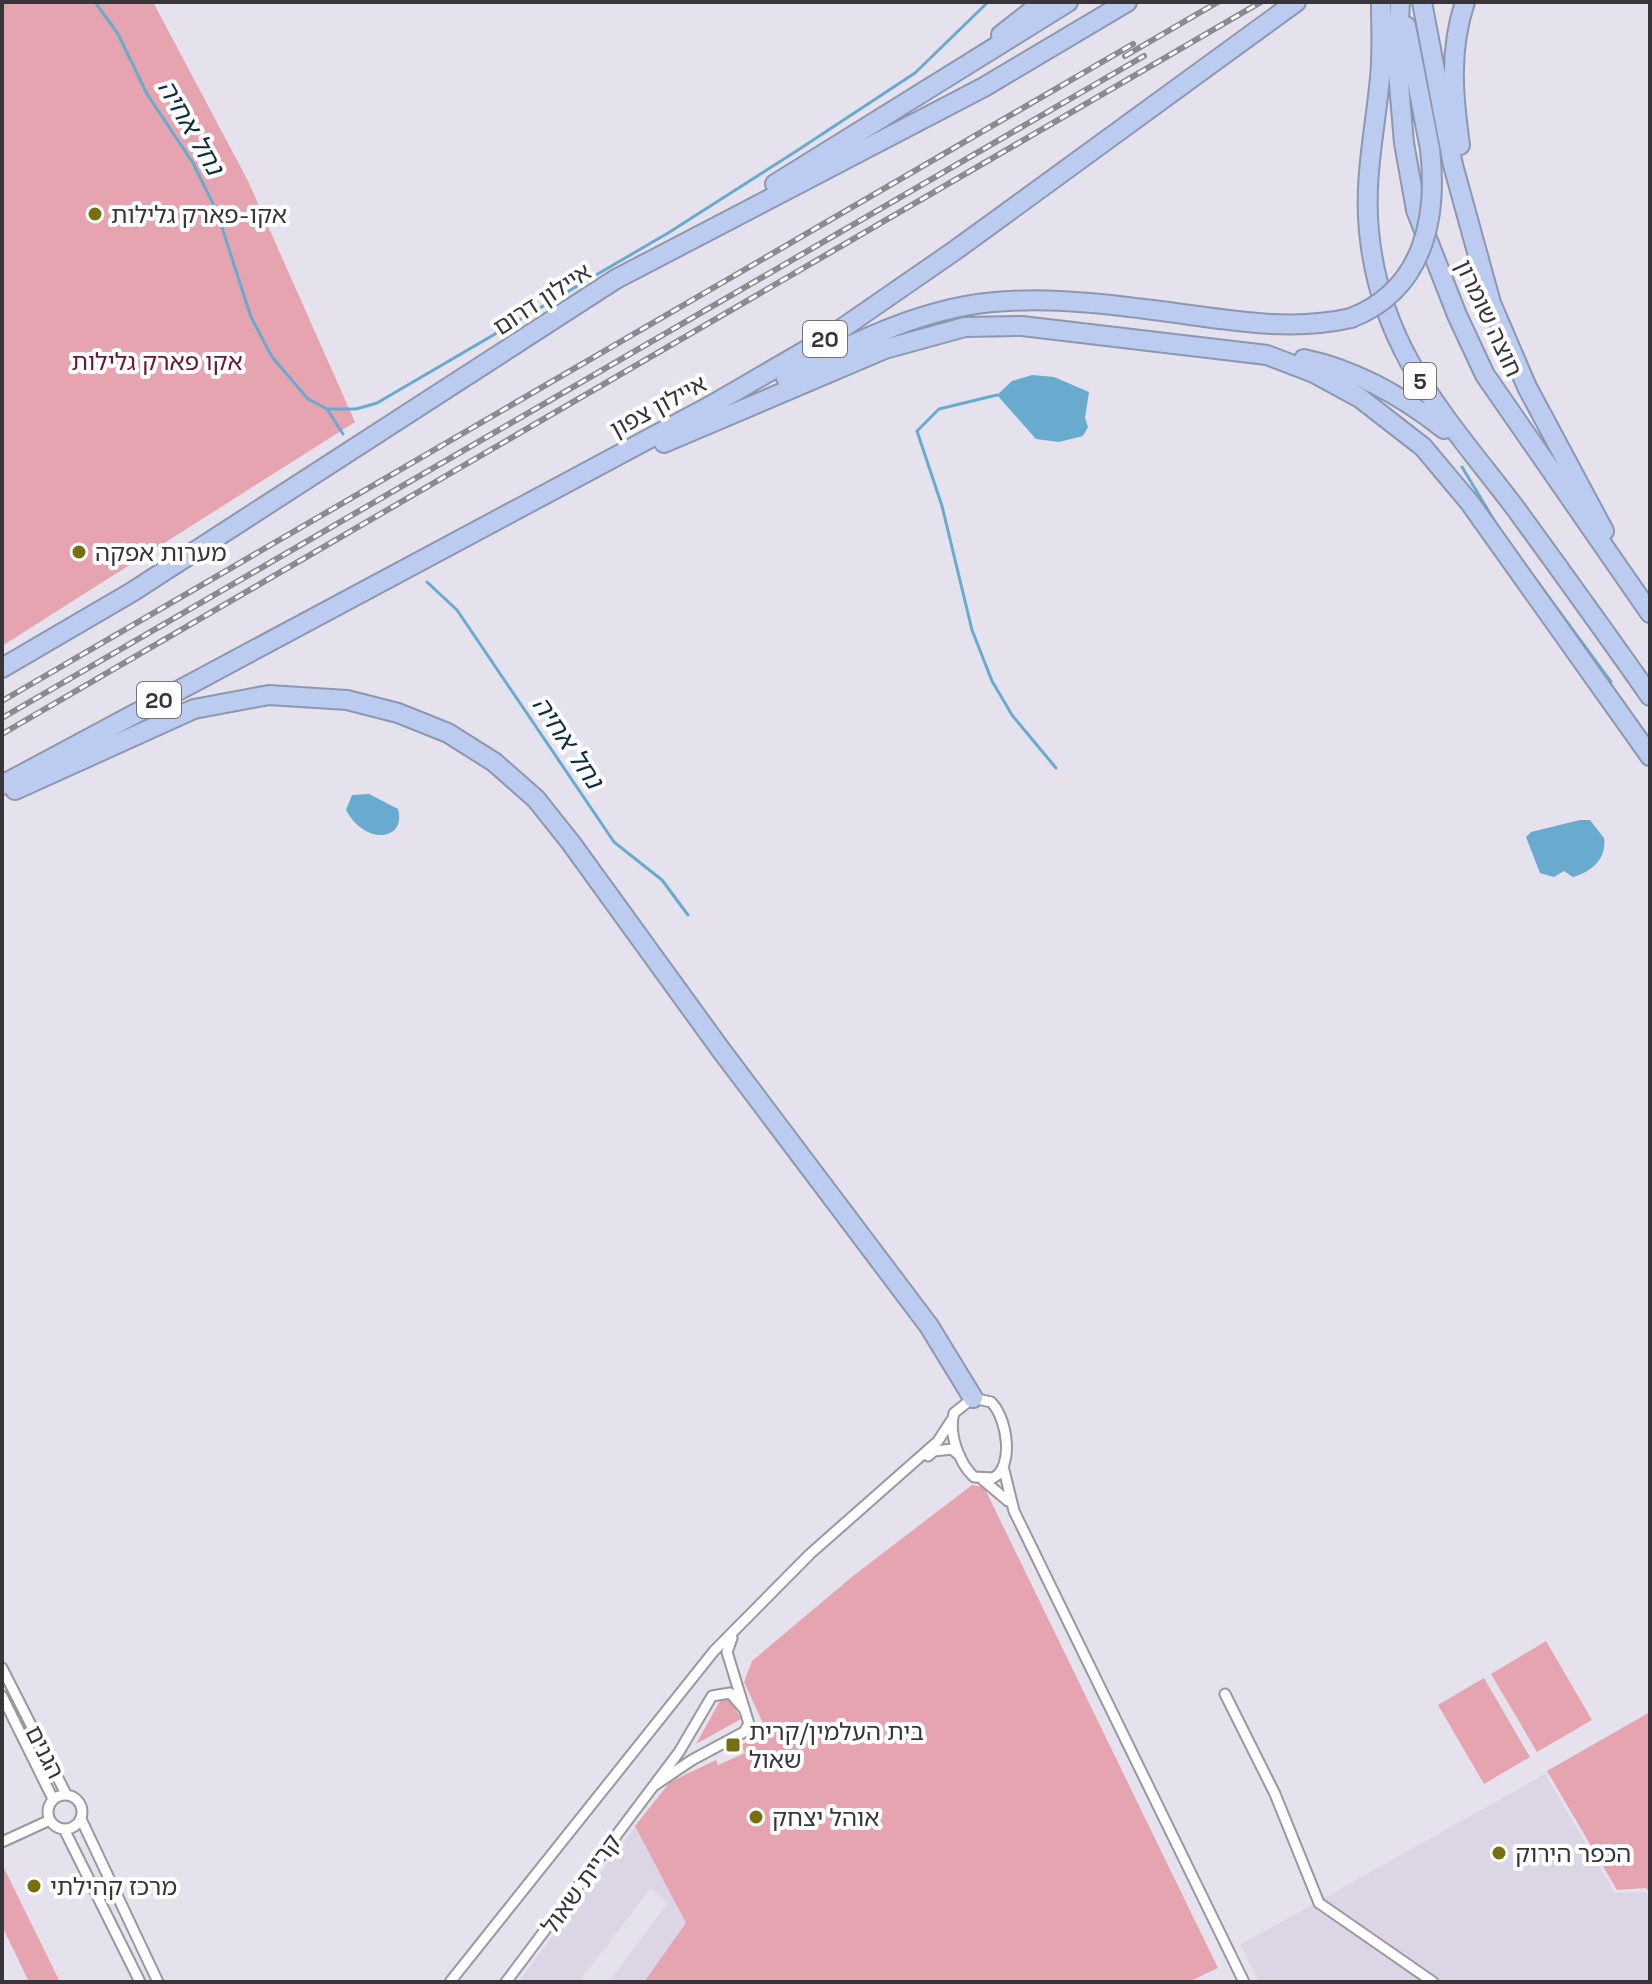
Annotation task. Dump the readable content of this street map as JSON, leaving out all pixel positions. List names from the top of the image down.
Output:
{
  "streets": {
    "highway": [
      "איילון דרום",
      "חוצה שומרון",
      "20",
      "5",
      "איילון צפון"
    ],
    "street": ["הגנים", "קריית שאול"]
  },
  "water": ["נחל אחיה"],
  "parks": ["אקו פארק גלילות"],
  "places": {
    "other": [
      "אקו-פארק גלילות",
      "מערות אפקה",
      "אוהל יצחק",
      "הכפר הירוק",
      "מרכז קהילתי"
    ],
    "transit": ["בית העלמין/קרית שאול"]
  }
}
